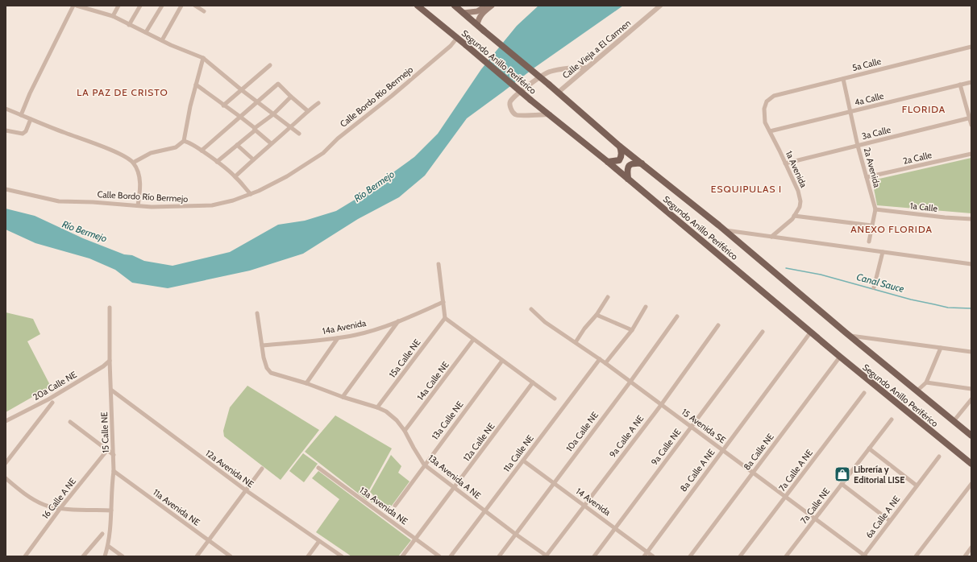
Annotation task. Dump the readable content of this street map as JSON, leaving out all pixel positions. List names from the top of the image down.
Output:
{
  "streets": {
    "main road": ["Segundo Anillo Periférico"],
    "street": [
      "Calle Vieja a El Carmen",
      "5a Calle",
      "Calle Bordo Río Bermejo",
      "4a Calle",
      "3a Calle",
      "2a Calle",
      "2a Avenida",
      "1a Avenida",
      "1a Calle",
      "14a Avenida",
      "15a Calle NE",
      "14a Calle NE",
      "20a Calle NE",
      "13a Calle NE",
      "15 Avenida SE",
      "10a Calle NE",
      "15 Calle NE",
      "9a Calle A NE",
      "12a Calle NE",
      "9a Calle NE",
      "8a Calle NE",
      "11a Calle NE",
      "12a Avenida NE",
      "8a Calle A NE",
      "7a Calle A NE",
      "13a Avenida A NE",
      "16 Calle A NE",
      "14 Avenida",
      "13a Avenida NE",
      "7a Calle NE",
      "11a Avenida NE",
      "6a Calle A NE"
    ]
  },
  "crossings": [
    ["Calle Vieja a El Carmen", "Segundo Anillo Periférico"],
    ["Segundo Anillo Periférico", "Calle Bordo Río Bermejo"],
    ["Segundo Anillo Periférico", "8a Calle NE"],
    ["Segundo Anillo Periférico", "8a Calle A NE"],
    ["5a Calle", "2a Avenida"],
    ["5a Calle", "1a Avenida"],
    ["4a Calle", "2a Avenida"],
    ["4a Calle", "1a Avenida"],
    ["3a Calle", "2a Avenida"],
    ["3a Calle", "1a Avenida"],
    ["2a Calle", "2a Avenida"],
    ["2a Avenida", "1a Calle"],
    ["14a Avenida", "13a Avenida A NE"],
    ["15a Calle NE", "13a Avenida A NE"],
    ["14a Calle NE", "13a Avenida A NE"],
    ["20a Calle NE", "15 Calle NE"],
    ["13a Calle NE", "13a Avenida A NE"],
    ["15 Avenida SE", "10a Calle NE"],
    ["15 Avenida SE", "9a Calle A NE"],
    ["15 Avenida SE", "9a Calle NE"],
    ["15 Avenida SE", "8a Calle NE"],
    ["15 Avenida SE", "11a Calle NE"],
    ["15 Avenida SE", "8a Calle A NE"],
    ["15 Avenida SE", "7a Calle A NE"],
    ["15 Avenida SE", "7a Calle NE"],
    ["15 Avenida SE", "6a Calle A NE"],
    ["10a Calle NE", "13a Avenida A NE"],
    ["10a Calle NE", "14 Avenida"],
    ["15 Calle NE", "12a Avenida NE"],
    ["15 Calle NE", "11a Avenida NE"],
    ["9a Calle A NE", "13a Avenida A NE"],
    ["9a Calle A NE", "14 Avenida"],
    ["12a Calle NE", "13a Avenida A NE"],
    ["12a Calle NE", "13a Avenida NE"],
    ["9a Calle NE", "14 Avenida"],
    ["11a Calle NE", "13a Avenida A NE"],
    ["11a Calle NE", "14 Avenida"],
    ["8a Calle A NE", "14 Avenida"]
  ],
  "districts": [
    "LA PAZ DE CRISTO",
    "FLORIDA",
    "ESQUIPULAS I",
    "ANEXO FLORIDA"
  ],
  "water": ["Río Bermejo", "Canal Sauce"],
  "places": {
    "shop": ["Librería y Editorial LISE"]
  }
}
